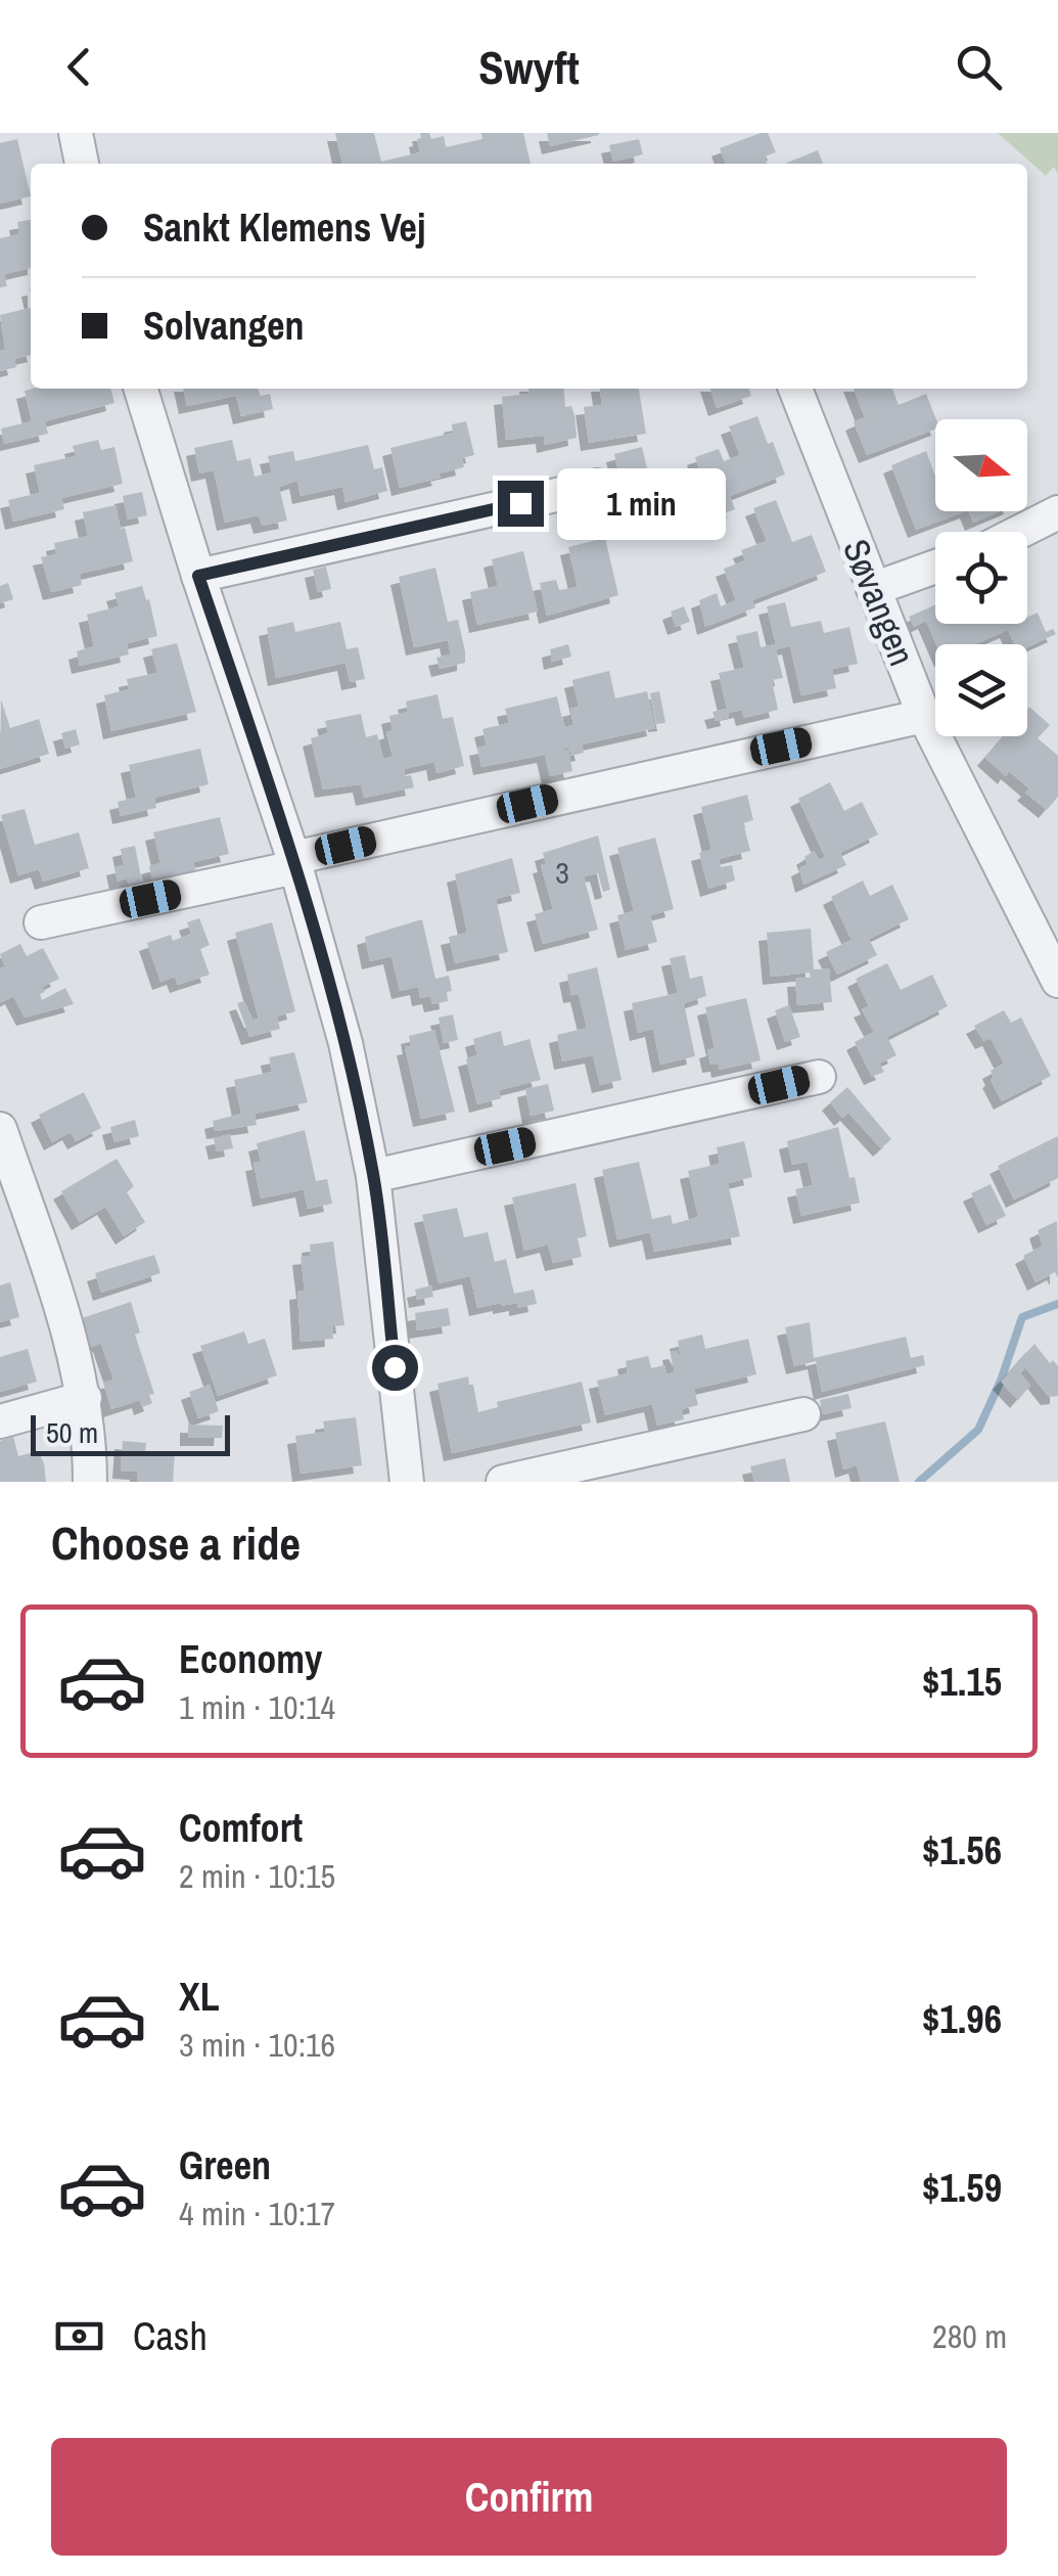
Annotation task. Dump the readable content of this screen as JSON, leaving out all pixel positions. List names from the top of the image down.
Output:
{
  "streets": {
    "street": ["Søvangen"]
  },
  "house_numbers": ["3"],
  "scale_bar": "50 m",
  "north": "right",
  "page": {
    "header": "Swyft",
    "banner": ["Sankt Klemens Vej", "Solvangen"],
    "bubble": "1 min",
    "scale": "50 m",
    "heading": "Choose a ride",
    "list": [
      {
        "name": "Economy",
        "note": "1 min · 10:14",
        "value": "$1.15"
      },
      {
        "name": "Comfort",
        "note": "2 min · 10:15",
        "value": "$1.56"
      },
      {
        "name": "XL",
        "note": "3 min · 10:16",
        "value": "$1.96"
      },
      {
        "name": "Green",
        "note": "4 min · 10:17",
        "value": "$1.59"
      }
    ],
    "pay": ["Cash", "280 m"],
    "buttons": "Confirm"
  }
}
